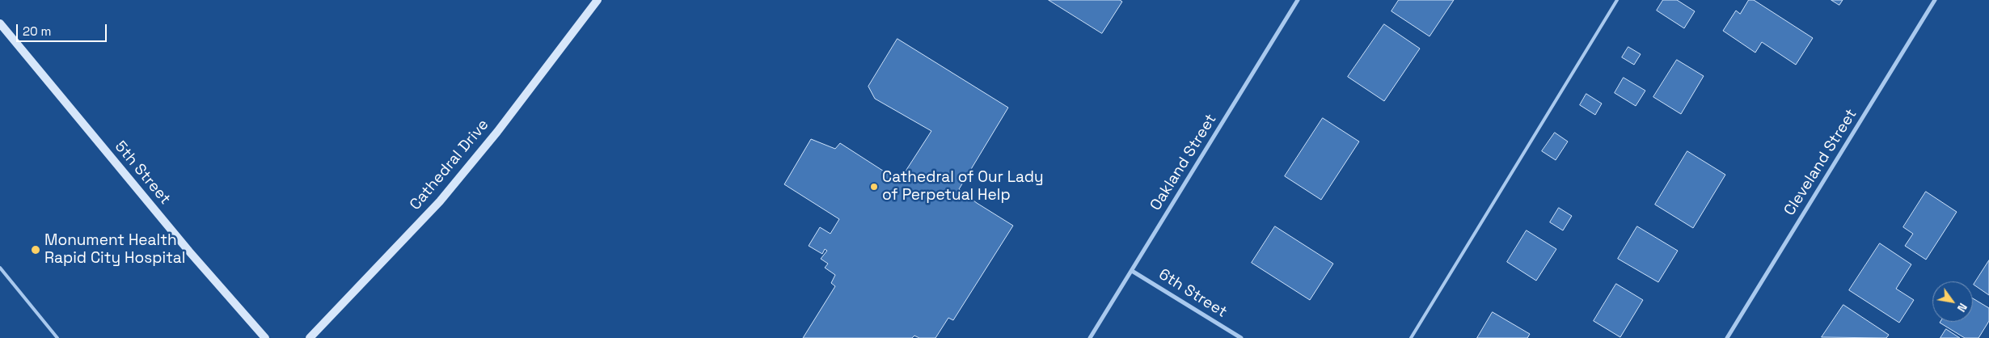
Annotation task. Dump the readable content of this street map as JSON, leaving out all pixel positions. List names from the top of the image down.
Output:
{
  "streets": {
    "main road": ["Cathedral Drive", "5th Street"],
    "street": ["Oakland Street", "Cleveland Street", "6th Street"]
  },
  "crossings": [
    ["Oakland Street", "6th Street"]
  ],
  "places": ["Cathedral of Our Lady of Perpetual Help", "Monument Health Rapid City Hospital"],
  "scale_bar": "20 m",
  "north": "bottom right"
}
